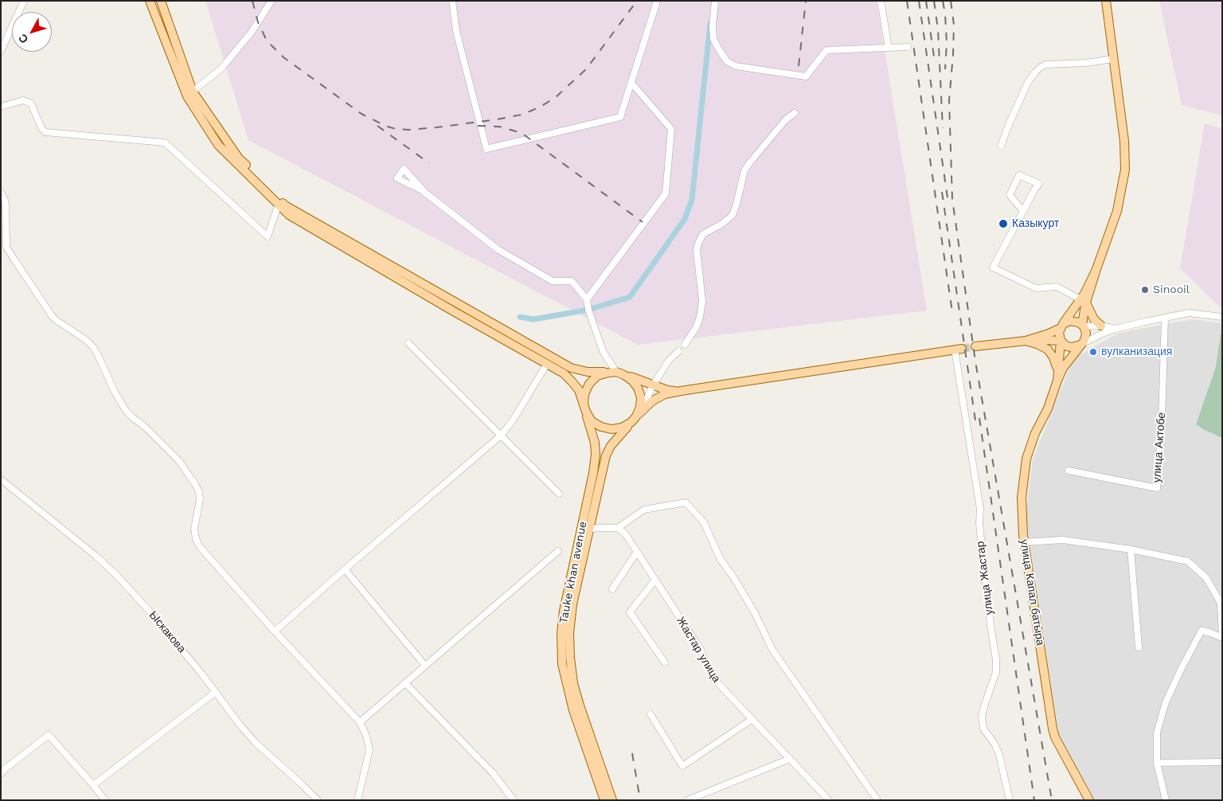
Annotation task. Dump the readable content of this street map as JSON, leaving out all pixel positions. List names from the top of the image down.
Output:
{
  "streets": {
    "main road": ["Tauke khan avenue", "улица Капал батыра"],
    "street": [
      "улица Актобе",
      "улица Жастар",
      "Ыскакова",
      "Жастар улица"
    ]
  },
  "places": ["Казыкурт", "Sinooil", "вулканизация"],
  "north": "bottom left"
}
